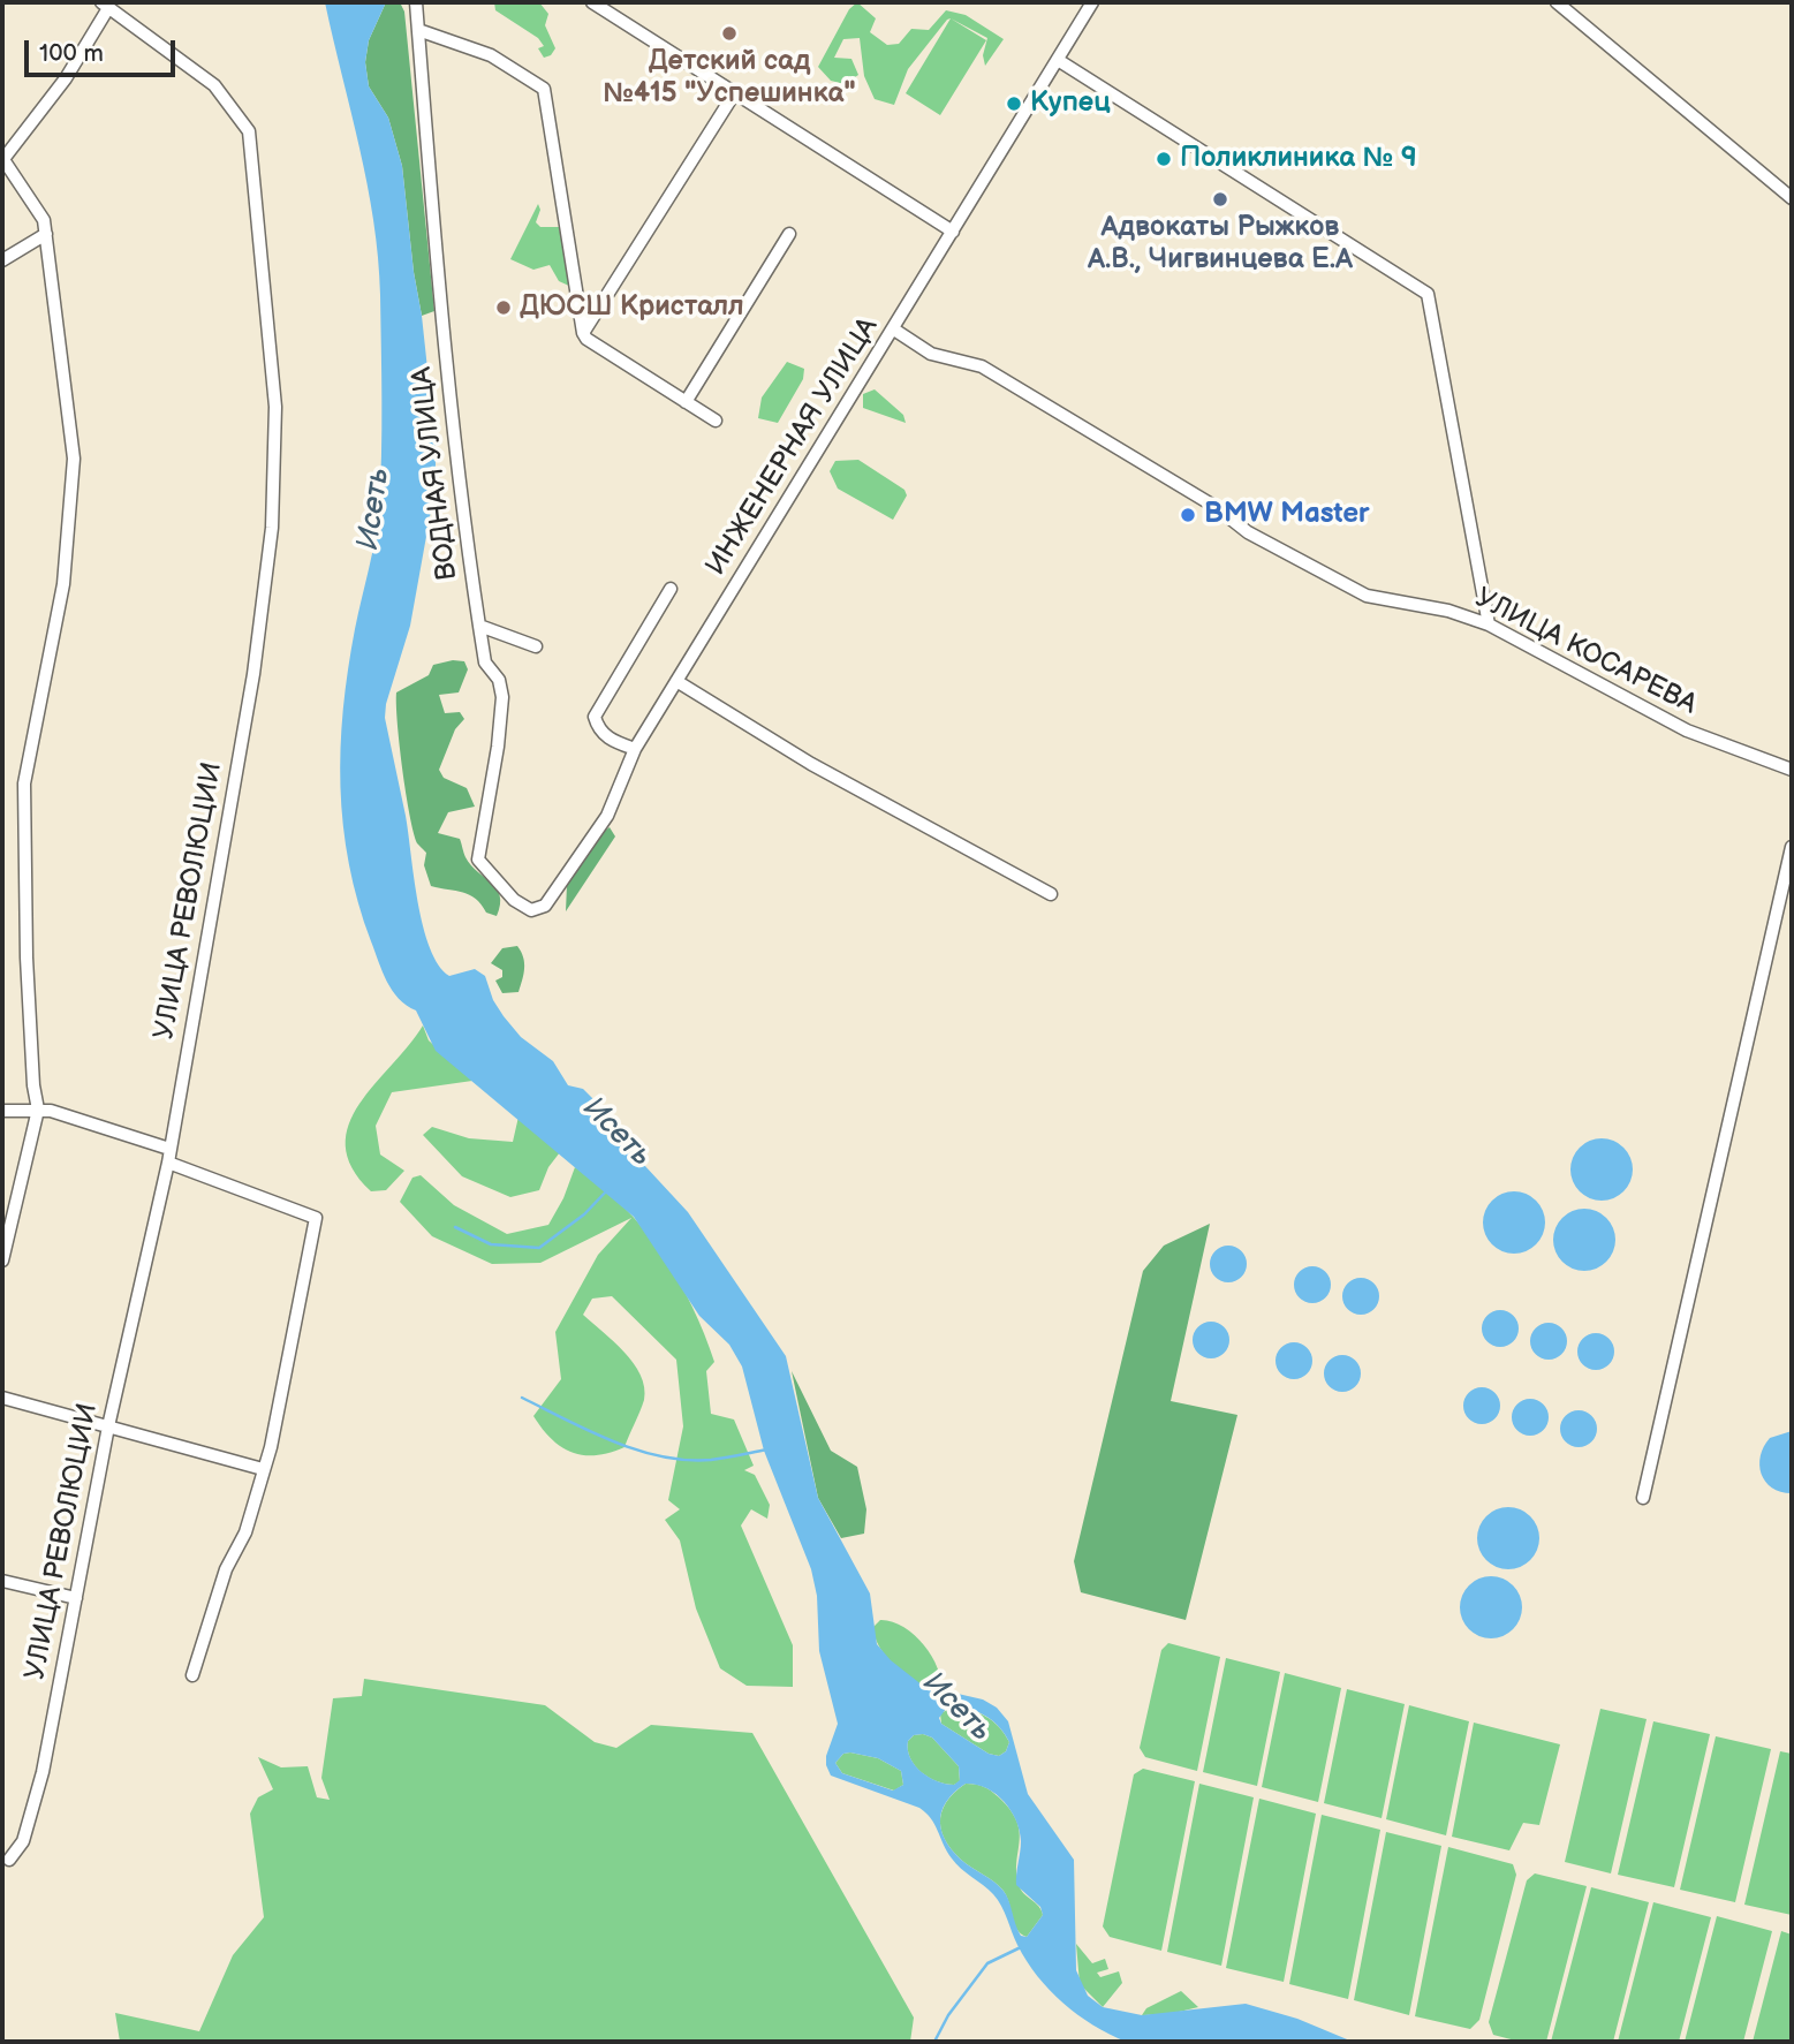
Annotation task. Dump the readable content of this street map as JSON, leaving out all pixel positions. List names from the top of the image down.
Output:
{
  "streets": {
    "street": [
      "ИНЖЕНЕРНАЯ УЛИЦА",
      "ВОДНАЯ УЛИЦА",
      "УЛИЦА КОСАРЕВА",
      "УЛИЦА РЕВОЛЮЦИИ"
    ]
  },
  "crossings": [
    ["ИНЖЕНЕРНАЯ УЛИЦА", "ВОДНАЯ УЛИЦА"],
    ["ИНЖЕНЕРНАЯ УЛИЦА", "УЛИЦА КОСАРЕВА"]
  ],
  "water": ["Исеть"],
  "places": [
    "Детский сад №415 \"Успешинка\"",
    "Купец",
    "Поликлиника № 9",
    "Адвокаты Рыжков А.В., Чигвинцева Е.А",
    "ДЮСШ Кристалл",
    "BMW Master"
  ],
  "scale_bar": "100 m"
}
